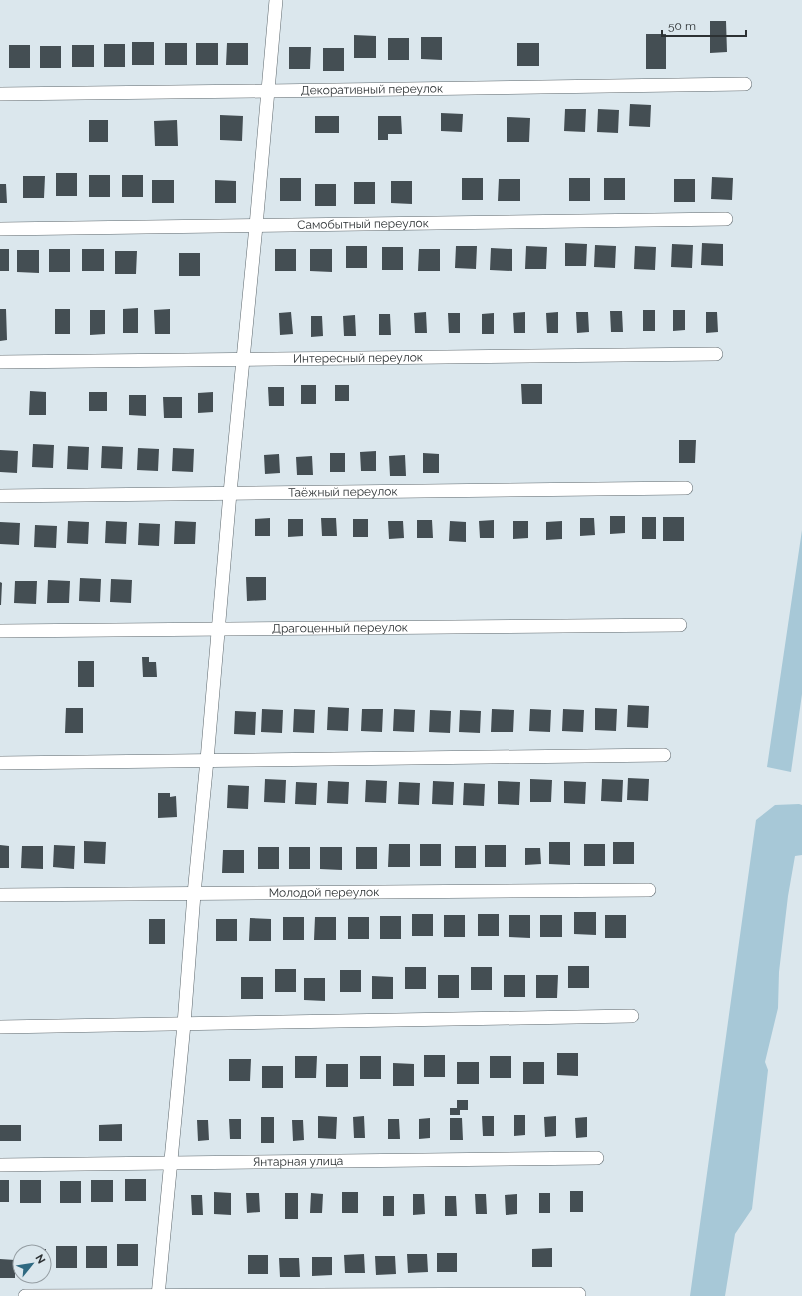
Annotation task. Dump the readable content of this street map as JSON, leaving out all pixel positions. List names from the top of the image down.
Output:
{
  "streets": {
    "street": [
      "Декоративный переулок",
      "Самобытный переулок",
      "Интересный переулок",
      "Таёжный переулок",
      "Драгоценный переулок",
      "Молодой переулок",
      "Янтарная улица"
    ]
  },
  "scale_bar": "50 m",
  "north": "top right"
}
